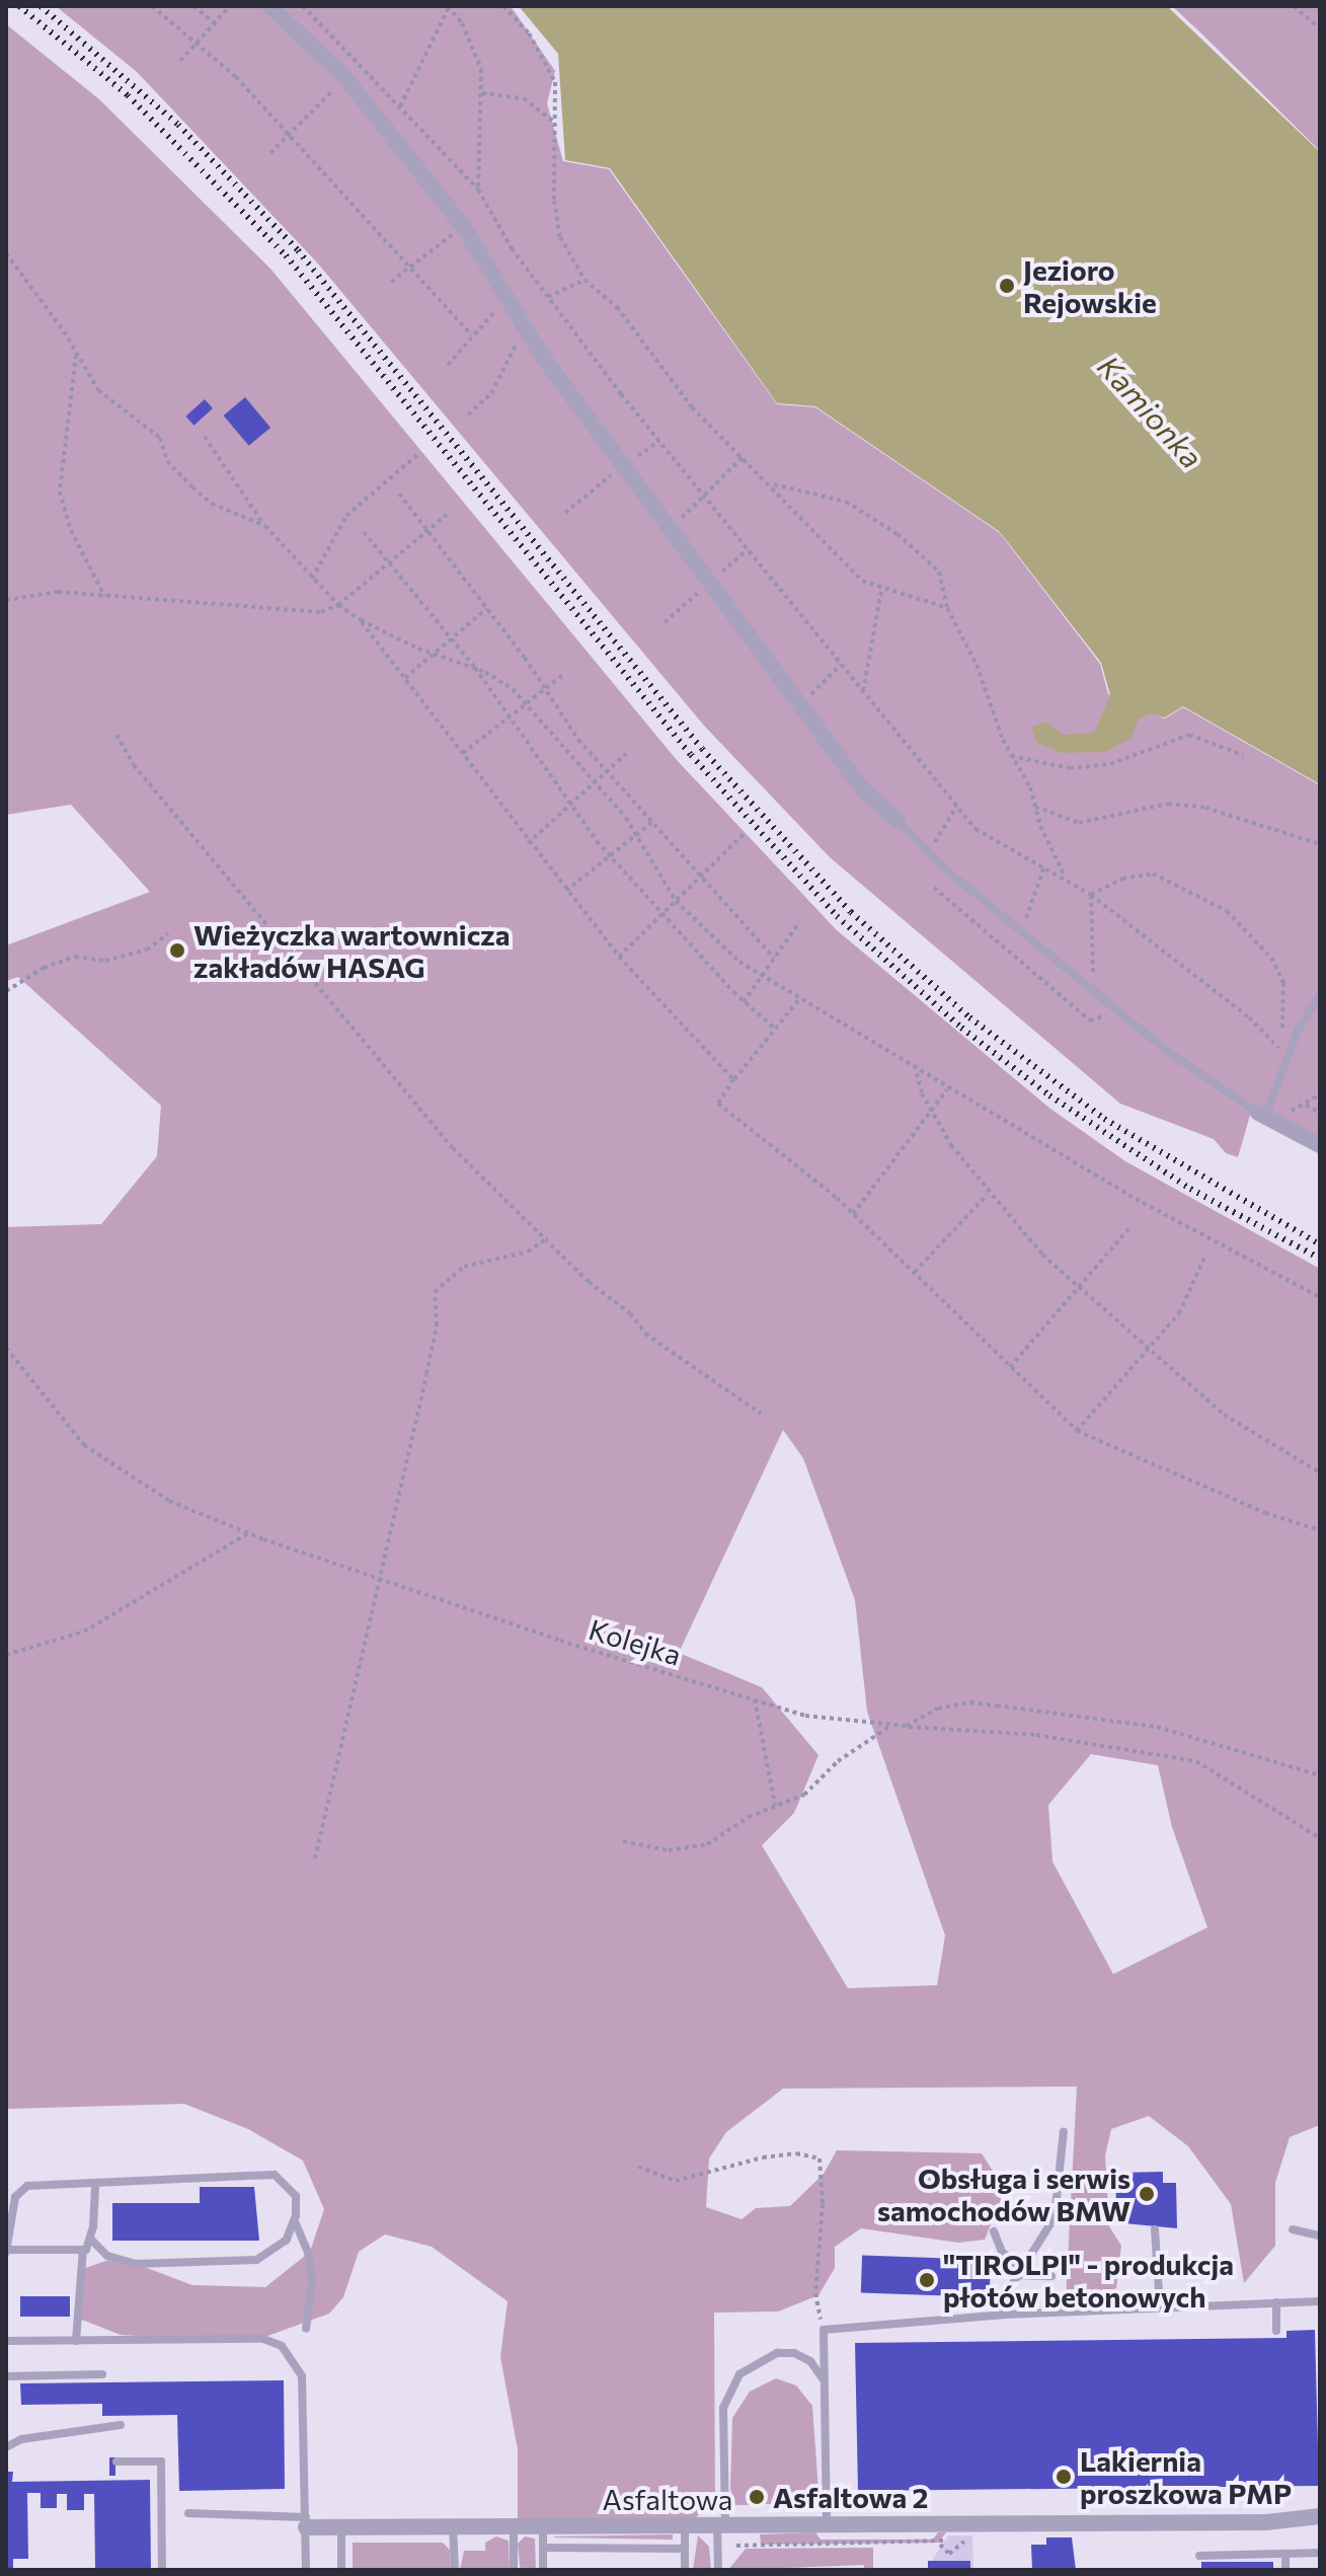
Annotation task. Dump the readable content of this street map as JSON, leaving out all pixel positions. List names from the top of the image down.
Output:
{
  "streets": {
    "street": ["Asfaltowa"],
    "path": ["Kolejka"]
  },
  "water": ["Kamionka"],
  "places": [
    "Jezioro Rejowskie",
    "Wieżyczka wartownicza zakładów HASAG",
    "Obsługa i serwis samochodów BMW",
    "\"TIROLPI\" - produkcja płotów betonowych",
    "Lakiernia proszkowa PMP",
    "Asfaltowa 2"
  ]
}
